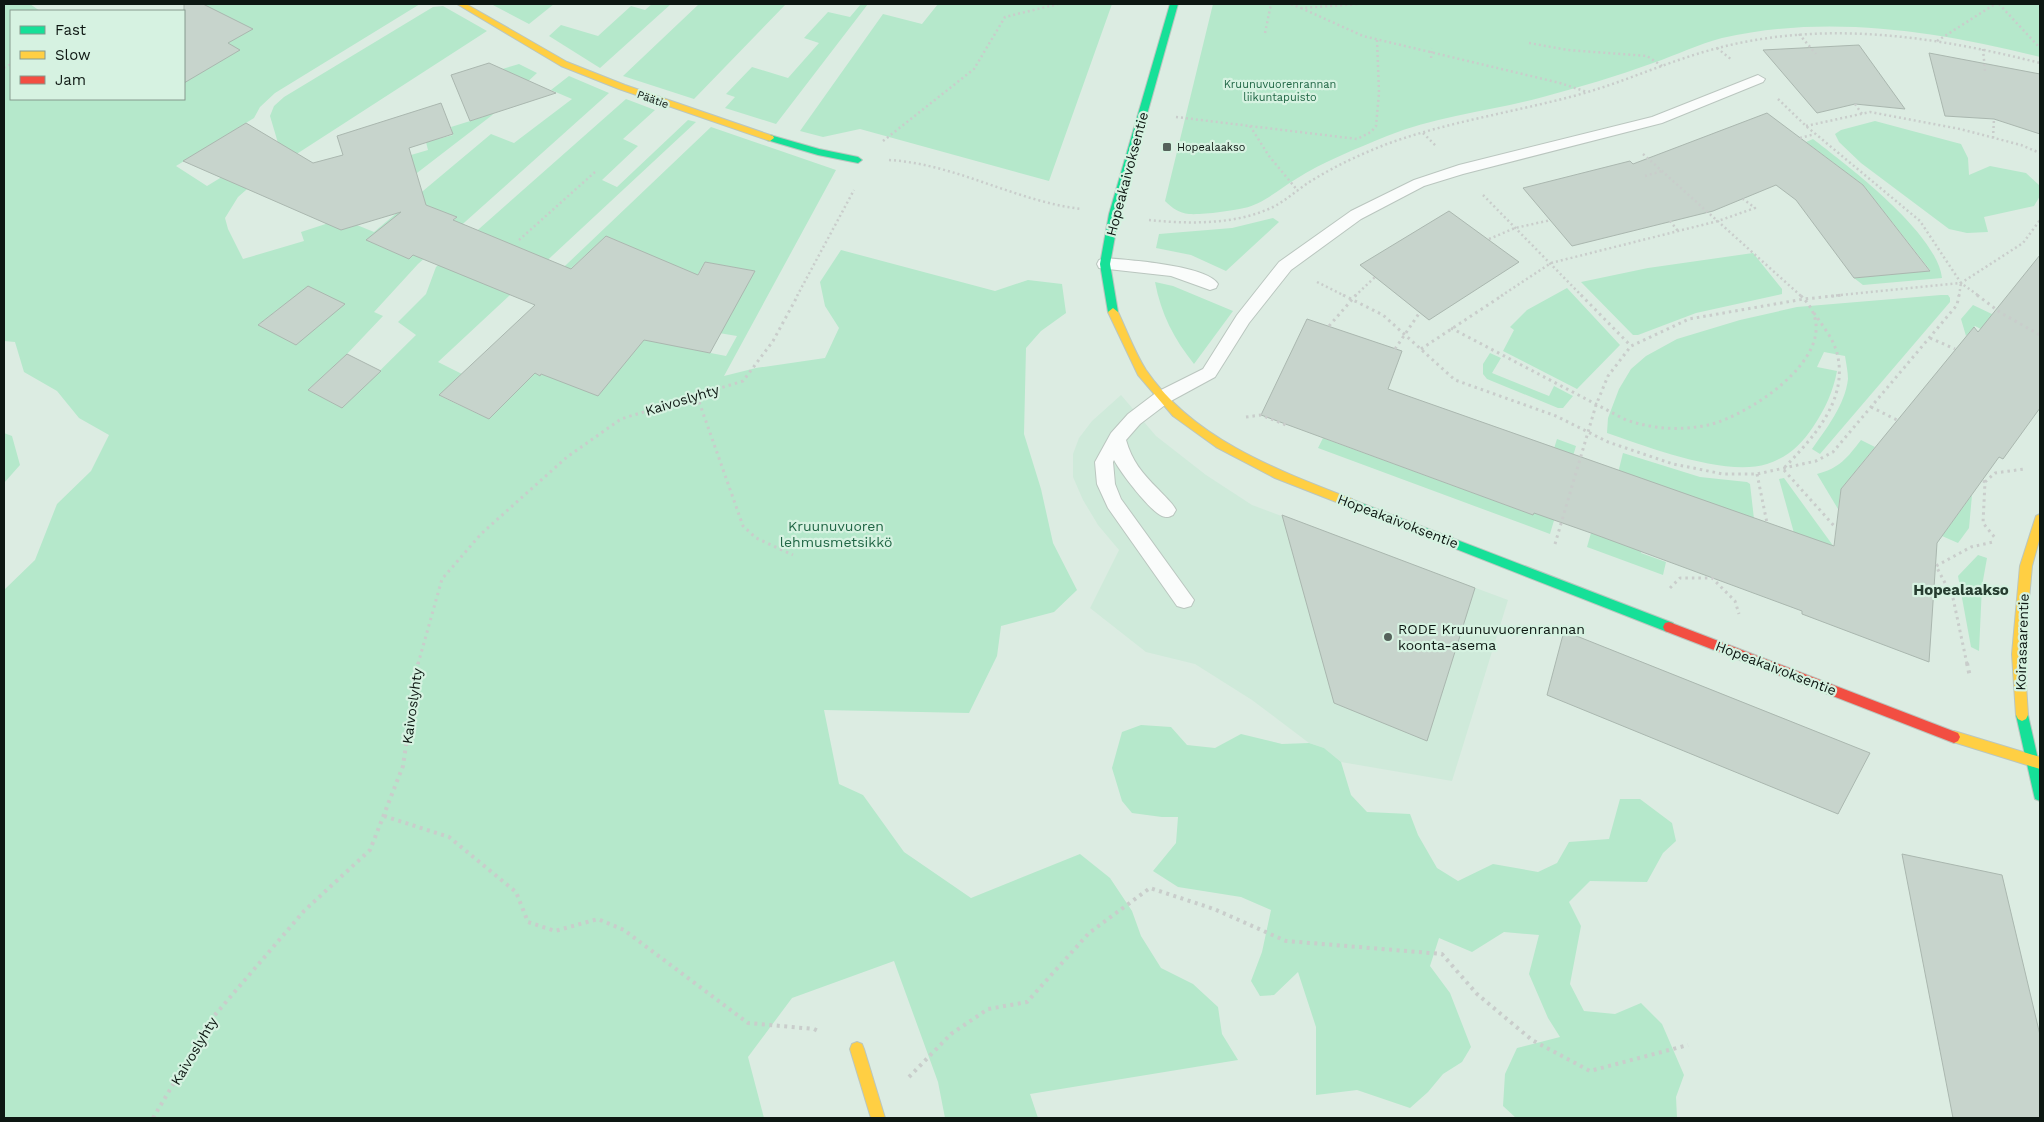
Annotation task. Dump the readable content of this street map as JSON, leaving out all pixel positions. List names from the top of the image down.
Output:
{
  "streets": {
    "street": ["Päätie", "Hopeakaivoksentie", "Koirasaarentie"],
    "path": ["Kaivoslyhty"]
  },
  "crossings": [
    ["Päätie", "Kaivoslyhty"],
    ["Hopeakaivoksentie", "Koirasaarentie"]
  ],
  "districts": ["Hopealaakso"],
  "parks": ["Kruunuvuorenrannan liikuntapuisto", "Kruunuvuoren lehmusmetsikkö"],
  "places": {
    "transit": ["Hopealaakso"],
    "other": ["RODE Kruunuvuorenrannan koonta-asema"]
  },
  "legend": ["Fast", "Slow", "Jam"]
}
